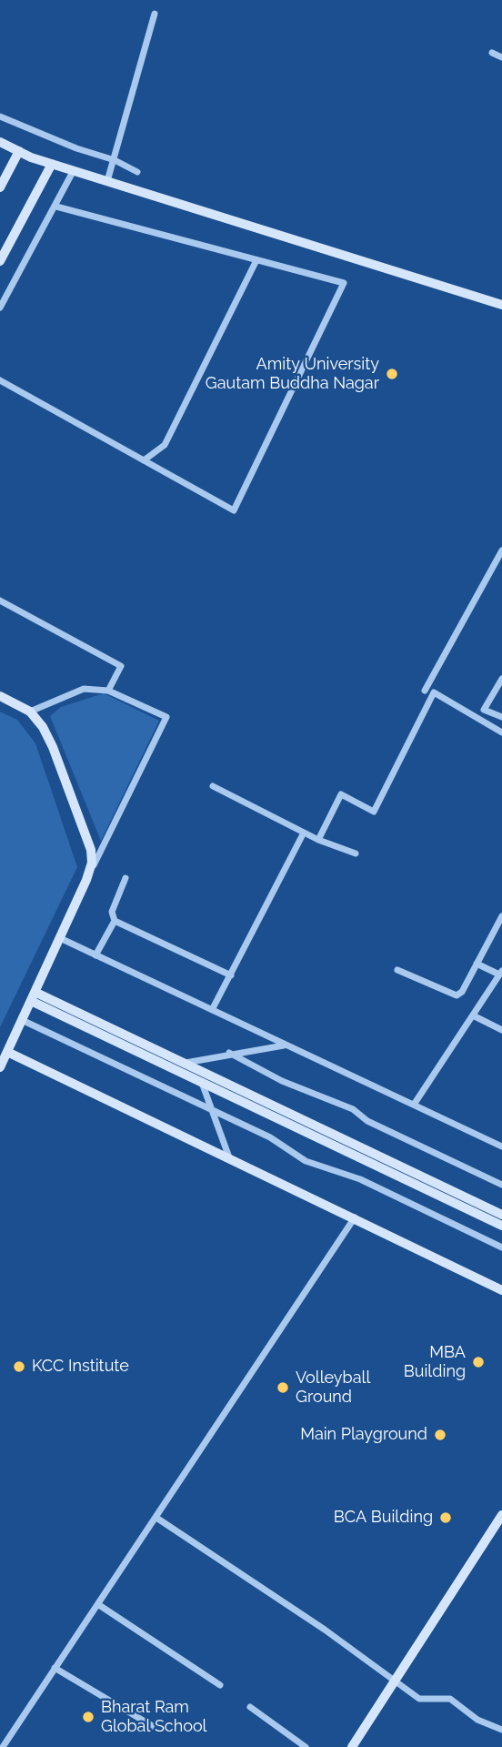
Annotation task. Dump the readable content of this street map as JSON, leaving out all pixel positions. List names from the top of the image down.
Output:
{
  "places": [
    "Amity University Gautam Buddha Nagar",
    "MBA Building",
    "KCC Institute",
    "Volleyball Ground",
    "Main Playground",
    "BCA Building",
    "Bharat Ram Global School"
  ]
}
